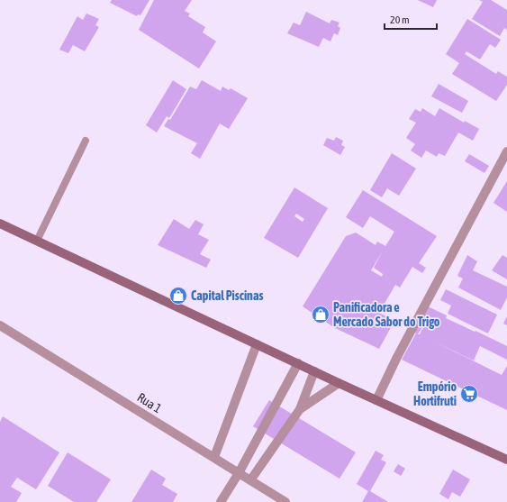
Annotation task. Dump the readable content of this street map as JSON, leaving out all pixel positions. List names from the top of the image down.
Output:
{
  "streets": {
    "street": ["Rua 1"]
  },
  "places": {
    "shop": ["Capital Piscinas", "Panificadora e Mercado Sabor do Trigo"],
    "supermarket": ["Empório Hortifruti"]
  },
  "scale_bar": "20 m"
}
